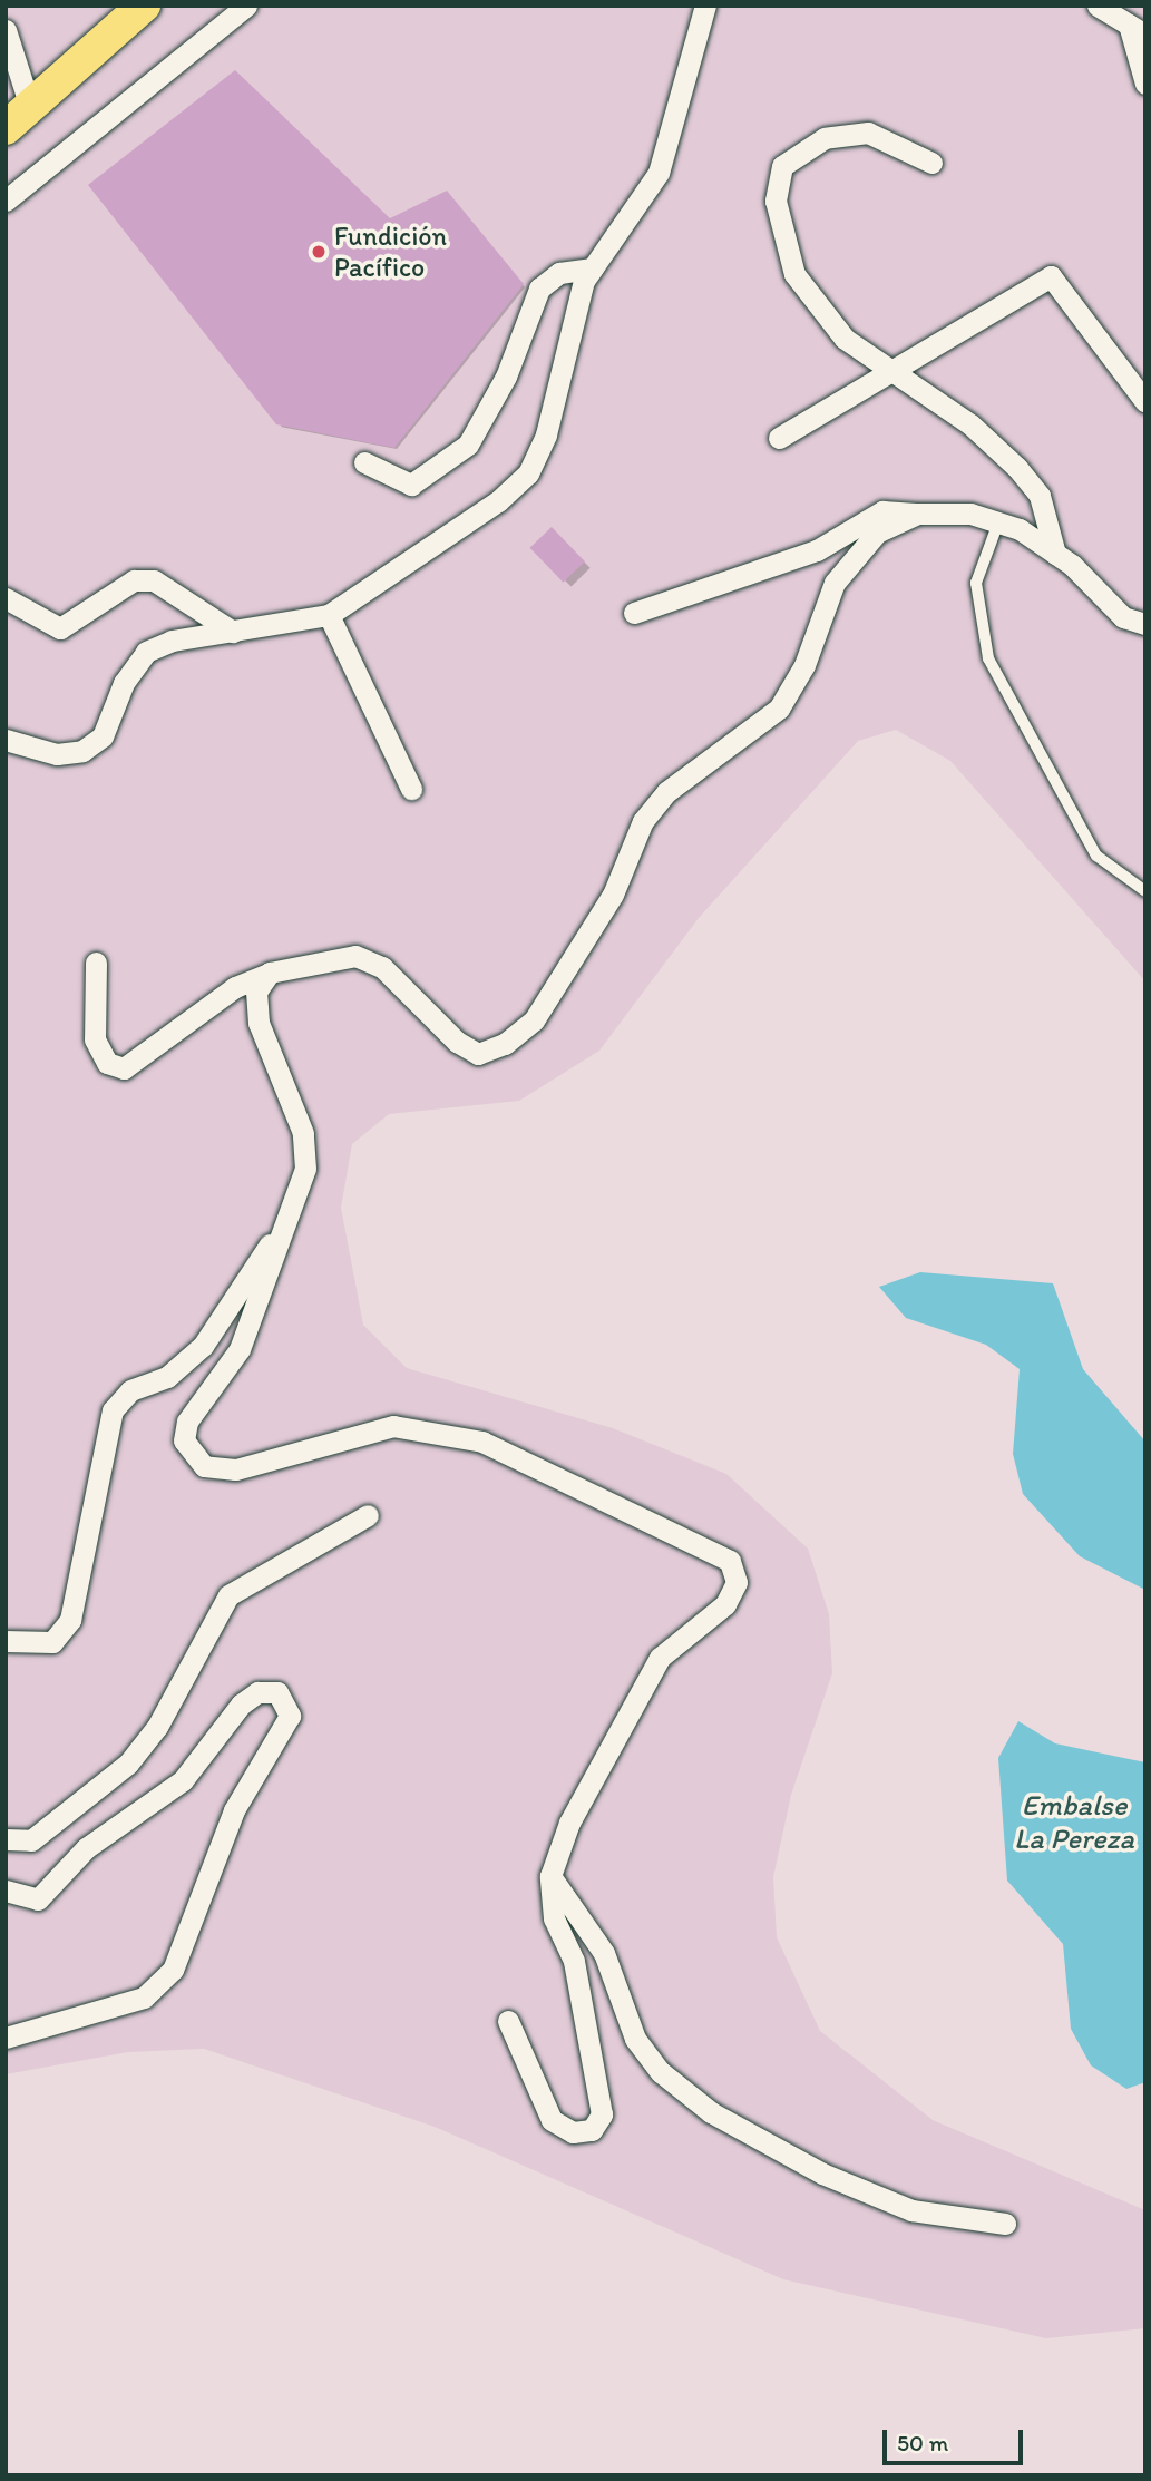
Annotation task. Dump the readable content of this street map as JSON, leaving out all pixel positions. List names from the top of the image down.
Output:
{
  "water": ["Embalse La Pereza"],
  "places": ["Fundición Pacífico"],
  "scale_bar": "50 m"
}
